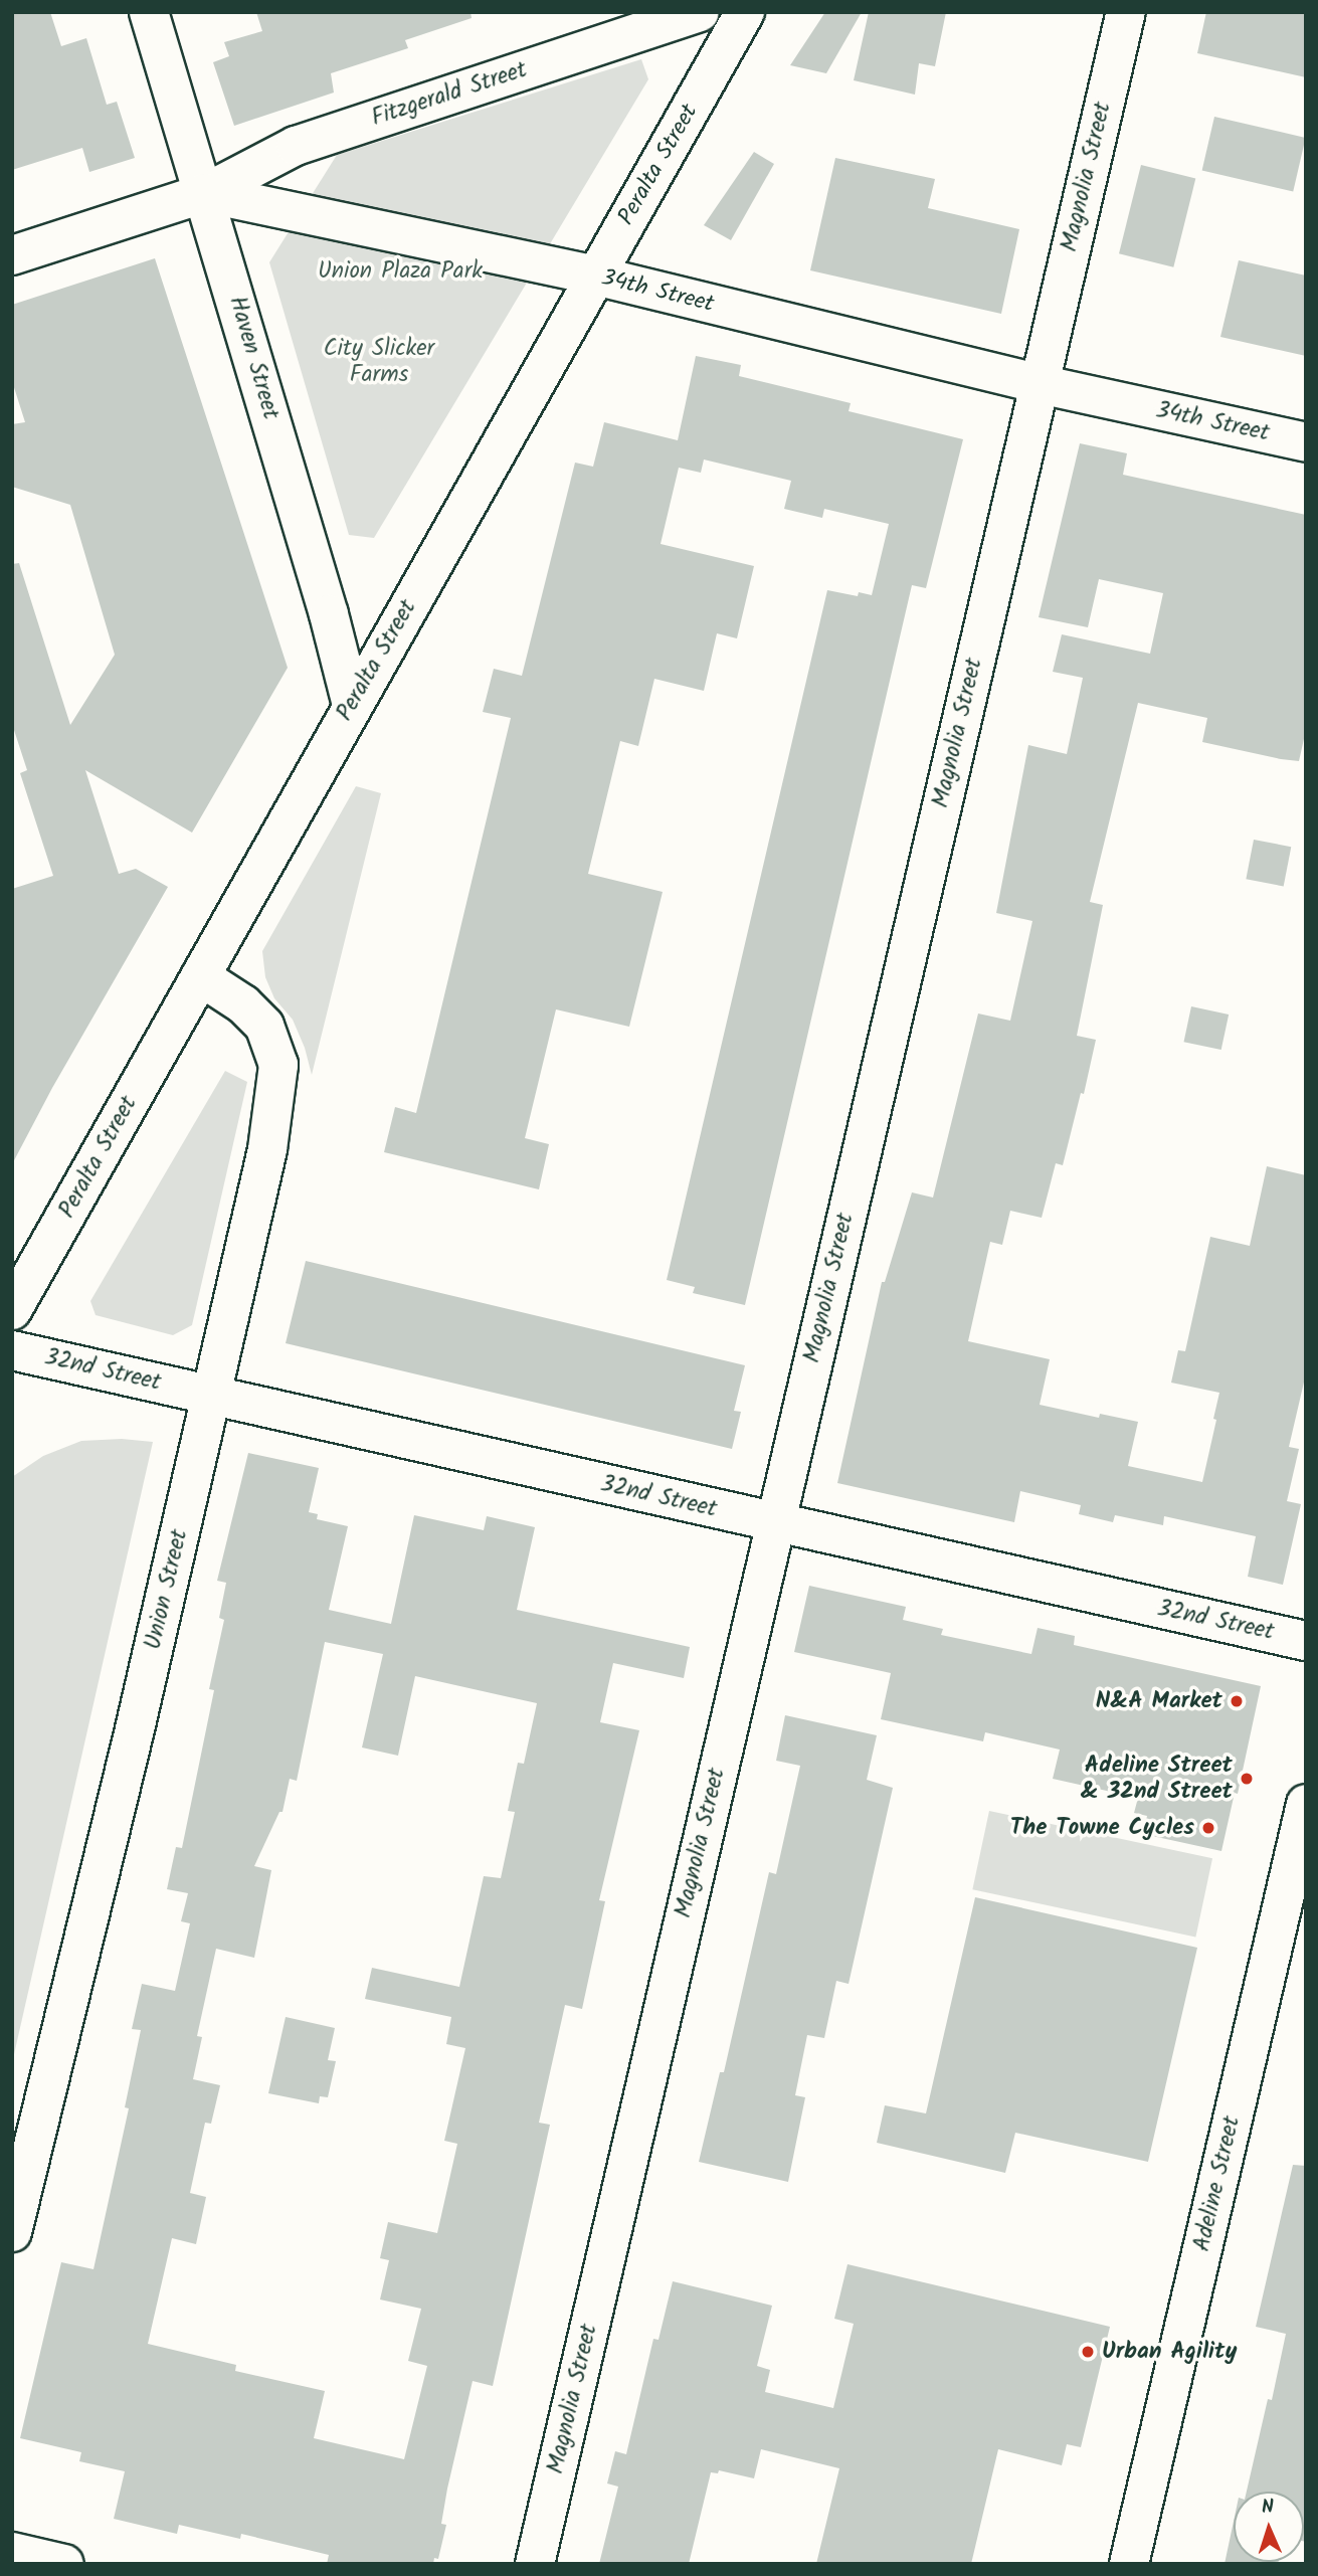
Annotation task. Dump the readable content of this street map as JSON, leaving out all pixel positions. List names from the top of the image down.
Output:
{
  "streets": {
    "street": [
      "Fitzgerald Street",
      "Peralta Street",
      "Magnolia Street",
      "34th Street",
      "Haven Street",
      "32nd Street",
      "Union Street",
      "Adeline Street"
    ]
  },
  "crossings": [
    ["Fitzgerald Street", "34th Street"],
    ["Fitzgerald Street", "Haven Street"],
    ["Peralta Street", "34th Street"],
    ["Peralta Street", "Haven Street"],
    ["Peralta Street", "Union Street"],
    ["Magnolia Street", "34th Street"],
    ["Magnolia Street", "32nd Street"],
    ["34th Street", "Haven Street"],
    ["32nd Street", "Union Street"]
  ],
  "parks": ["Union Plaza Park", "City Slicker Farms"],
  "places": [
    "N&A Market",
    "Adeline Street & 32nd Street",
    "The Towne Cycles",
    "Urban Agility"
  ],
  "north": "top"
}
